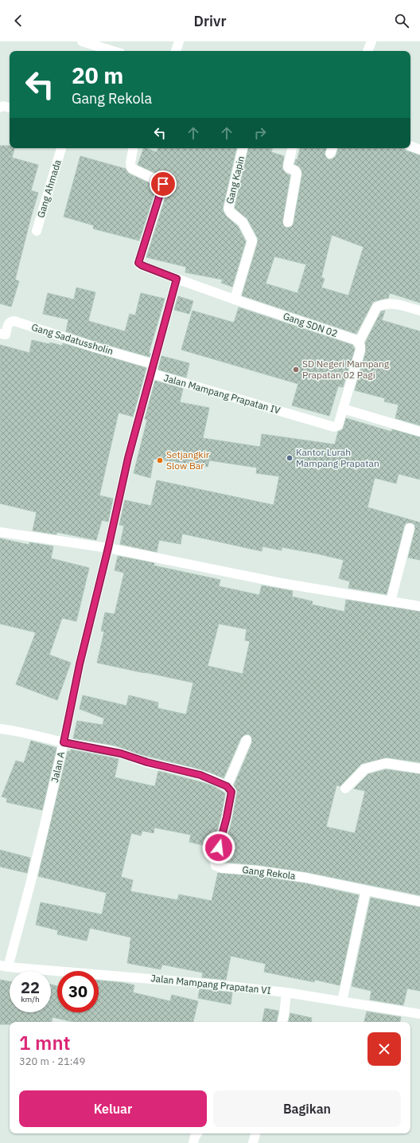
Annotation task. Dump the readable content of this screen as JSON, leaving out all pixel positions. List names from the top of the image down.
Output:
{
  "streets": {
    "street": [
      "Gang Kapin",
      "Gang Ahmada",
      "Gang SDN 02",
      "Gang Sadatussholin",
      "Jalan Mampang Prapatan IV",
      "Jalan A",
      "Gang Rekola",
      "Jalan Mampang Prapatan VI"
    ]
  },
  "crossings": [
    ["Gang Kapin", "Gang SDN 02"],
    ["Jalan Mampang Prapatan IV", "Jalan A"],
    ["Jalan A", "Jalan Mampang Prapatan VI"]
  ],
  "places": ["SD Negeri Mampang Prapatan 02 Pagi", "Kantor Lurah Mampang Prapatan", "Setjangkir Slow Bar"],
  "page": {
    "header": "Drivr",
    "turn": ["20 m", "Gang Rekola"],
    "speed": "22 km/h",
    "limit": "30",
    "heading": ["1 mnt", "320 m · 21:49"],
    "buttons": ["Keluar", "Bagikan"]
  }
}
